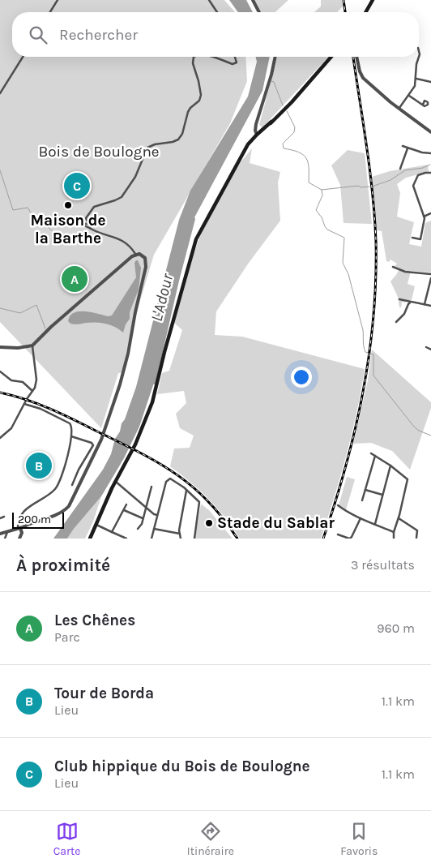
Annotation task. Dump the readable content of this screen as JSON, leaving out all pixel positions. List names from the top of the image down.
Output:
{
  "water": ["L'Adour"],
  "parks": ["Bois de Boulogne"],
  "places": ["Maison de la Barthe", "Stade du Sablar"],
  "scale_bar": "200 m",
  "page": {
    "search": "Rechercher",
    "pins": ["C", "A", "B"],
    "scale": "200 m",
    "heading": ["À proximité", "3 résultats"],
    "list": [
      {
        "mark": "A",
        "name": "Les Chênes",
        "note": "Parc",
        "value": "960 m"
      },
      {
        "mark": "B",
        "name": "Tour de Borda",
        "note": "Lieu",
        "value": "1.1 km"
      },
      {
        "mark": "C",
        "name": "Club hippique du Bois de Boulogne",
        "note": "Lieu",
        "value": "1.1 km"
      }
    ],
    "nav": ["Carte", "Itinéraire", "Favoris"]
  }
}
